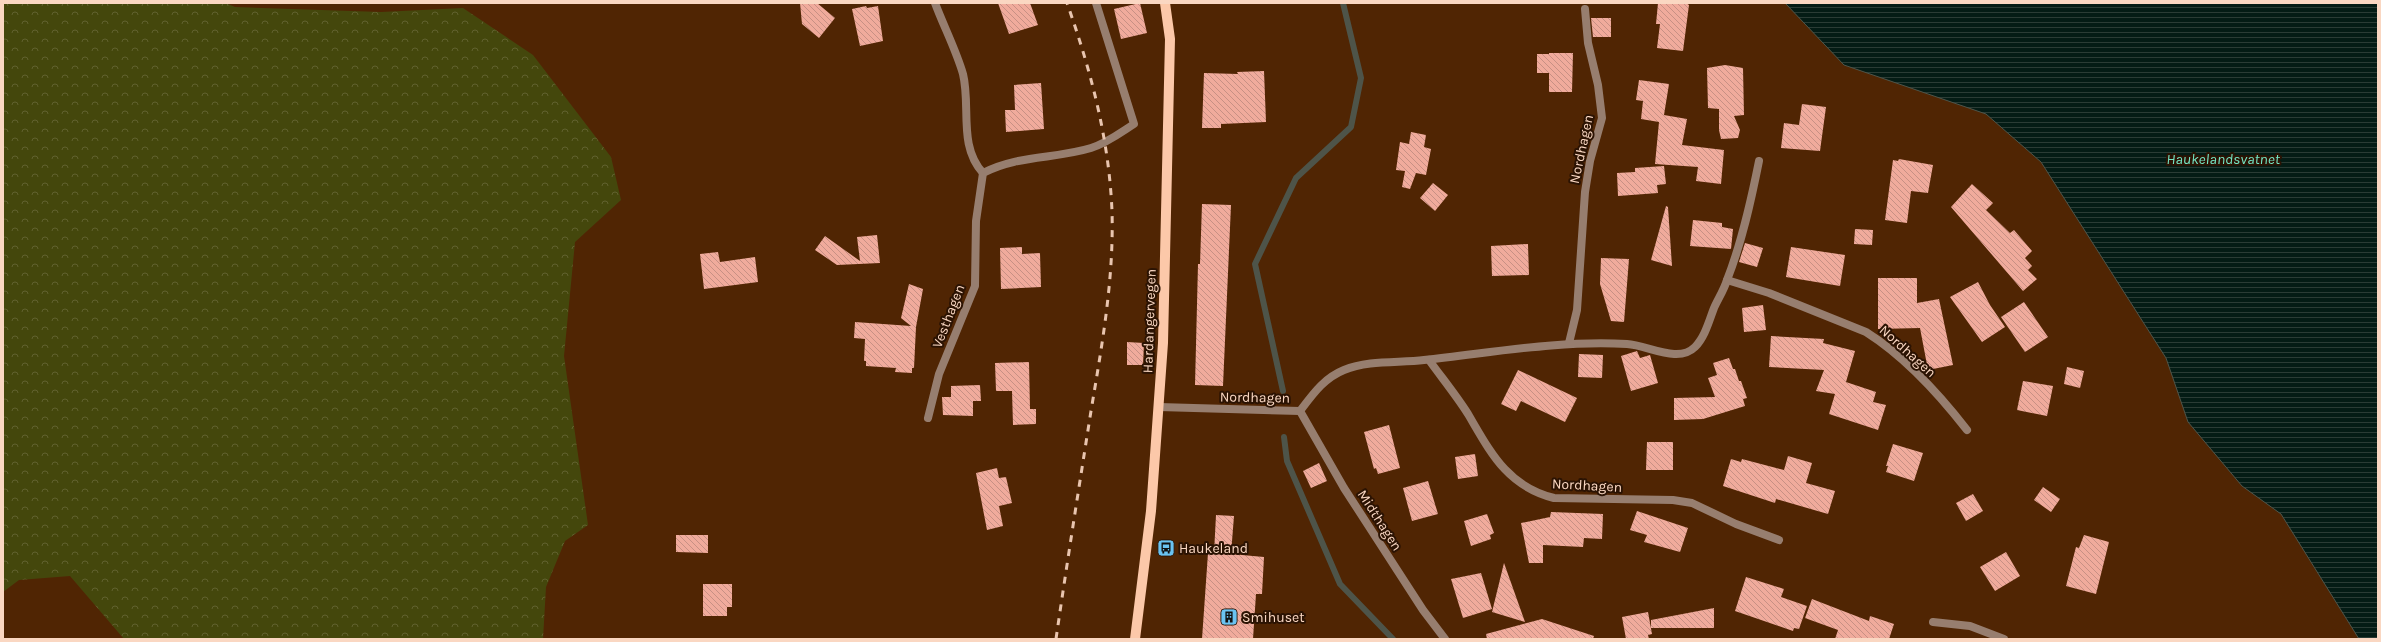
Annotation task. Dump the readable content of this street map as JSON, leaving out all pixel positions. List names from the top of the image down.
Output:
{
  "streets": {
    "main road": ["Hardangervegen"],
    "street": ["Nordhagen", "Vesthagen", "Midthagen"]
  },
  "crossings": [
    ["Nordhagen", "Hardangervegen"],
    ["Nordhagen", "Midthagen"]
  ],
  "water": ["Haukelandsvatnet"],
  "places": {
    "bus stop": ["Haukeland"],
    "building": ["Smihuset"]
  }
}
